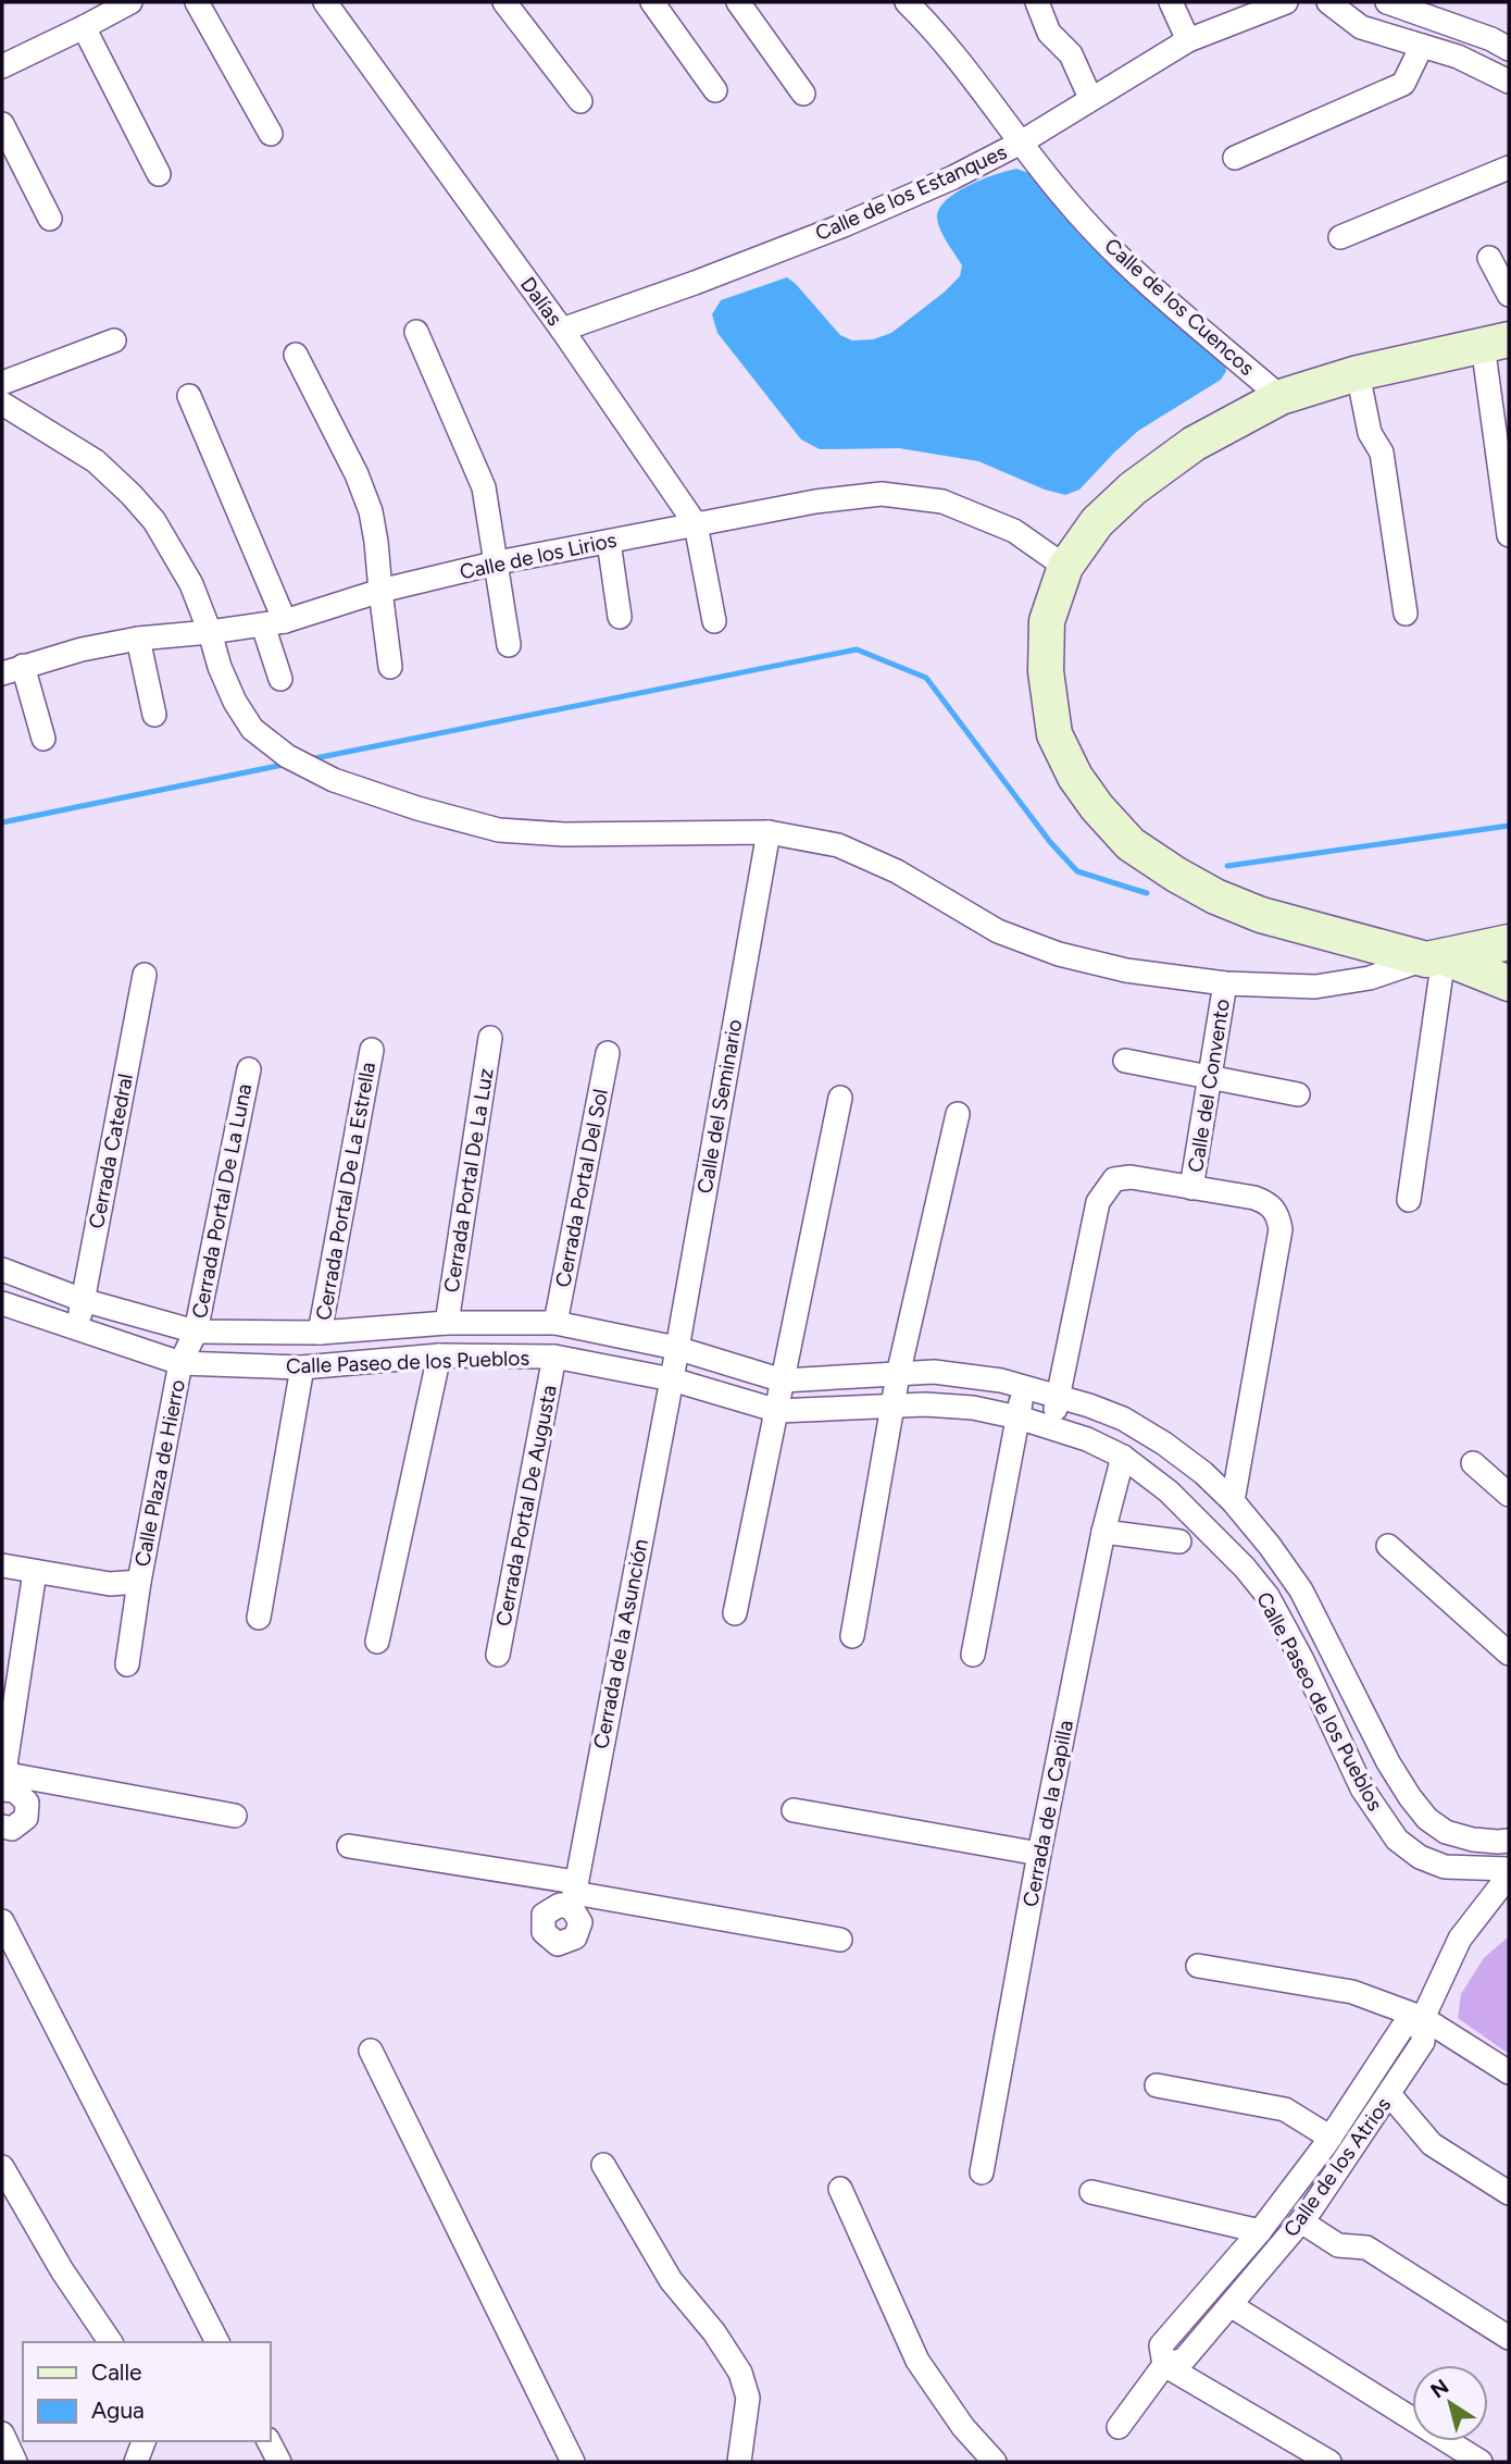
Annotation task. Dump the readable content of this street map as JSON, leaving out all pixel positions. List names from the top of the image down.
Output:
{
  "streets": {
    "street": [
      "Calle de los Estanques",
      "Dalías",
      "Calle de los Cuencos",
      "Calle de los Lirios",
      "Calle del Convento",
      "Calle del Seminario",
      "Cerrada Catedral",
      "Cerrada Portal De La Luz",
      "Cerrada Portal Del Sol",
      "Cerrada Portal De La Estrella",
      "Cerrada Portal De La Luna",
      "Calle Paseo de los Pueblos",
      "Calle Plaza de Hierro",
      "Cerrada Portal De Augusta",
      "Cerrada de la Asunción",
      "Cerrada de la Capilla",
      "Calle de los Atrios"
    ]
  },
  "crossings": [
    ["Calle de los Estanques", "Dalías"],
    ["Calle de los Estanques", "Calle de los Cuencos"],
    ["Dalías", "Calle de los Lirios"],
    ["Calle del Seminario", "Calle Paseo de los Pueblos"],
    ["Calle del Seminario", "Cerrada de la Asunción"],
    ["Cerrada Catedral", "Calle Paseo de los Pueblos"],
    ["Cerrada Portal De La Luz", "Calle Paseo de los Pueblos"],
    ["Cerrada Portal Del Sol", "Calle Paseo de los Pueblos"],
    ["Cerrada Portal De La Estrella", "Calle Paseo de los Pueblos"],
    ["Cerrada Portal De La Luna", "Calle Paseo de los Pueblos"],
    ["Cerrada Portal De La Luna", "Calle Plaza de Hierro"],
    ["Calle Paseo de los Pueblos", "Calle Plaza de Hierro"],
    ["Calle Paseo de los Pueblos", "Cerrada Portal De Augusta"],
    ["Calle Paseo de los Pueblos", "Cerrada de la Asunción"],
    ["Calle Paseo de los Pueblos", "Cerrada de la Capilla"]
  ],
  "legend": ["Calle", "Agua"],
  "north": "top left"
}
